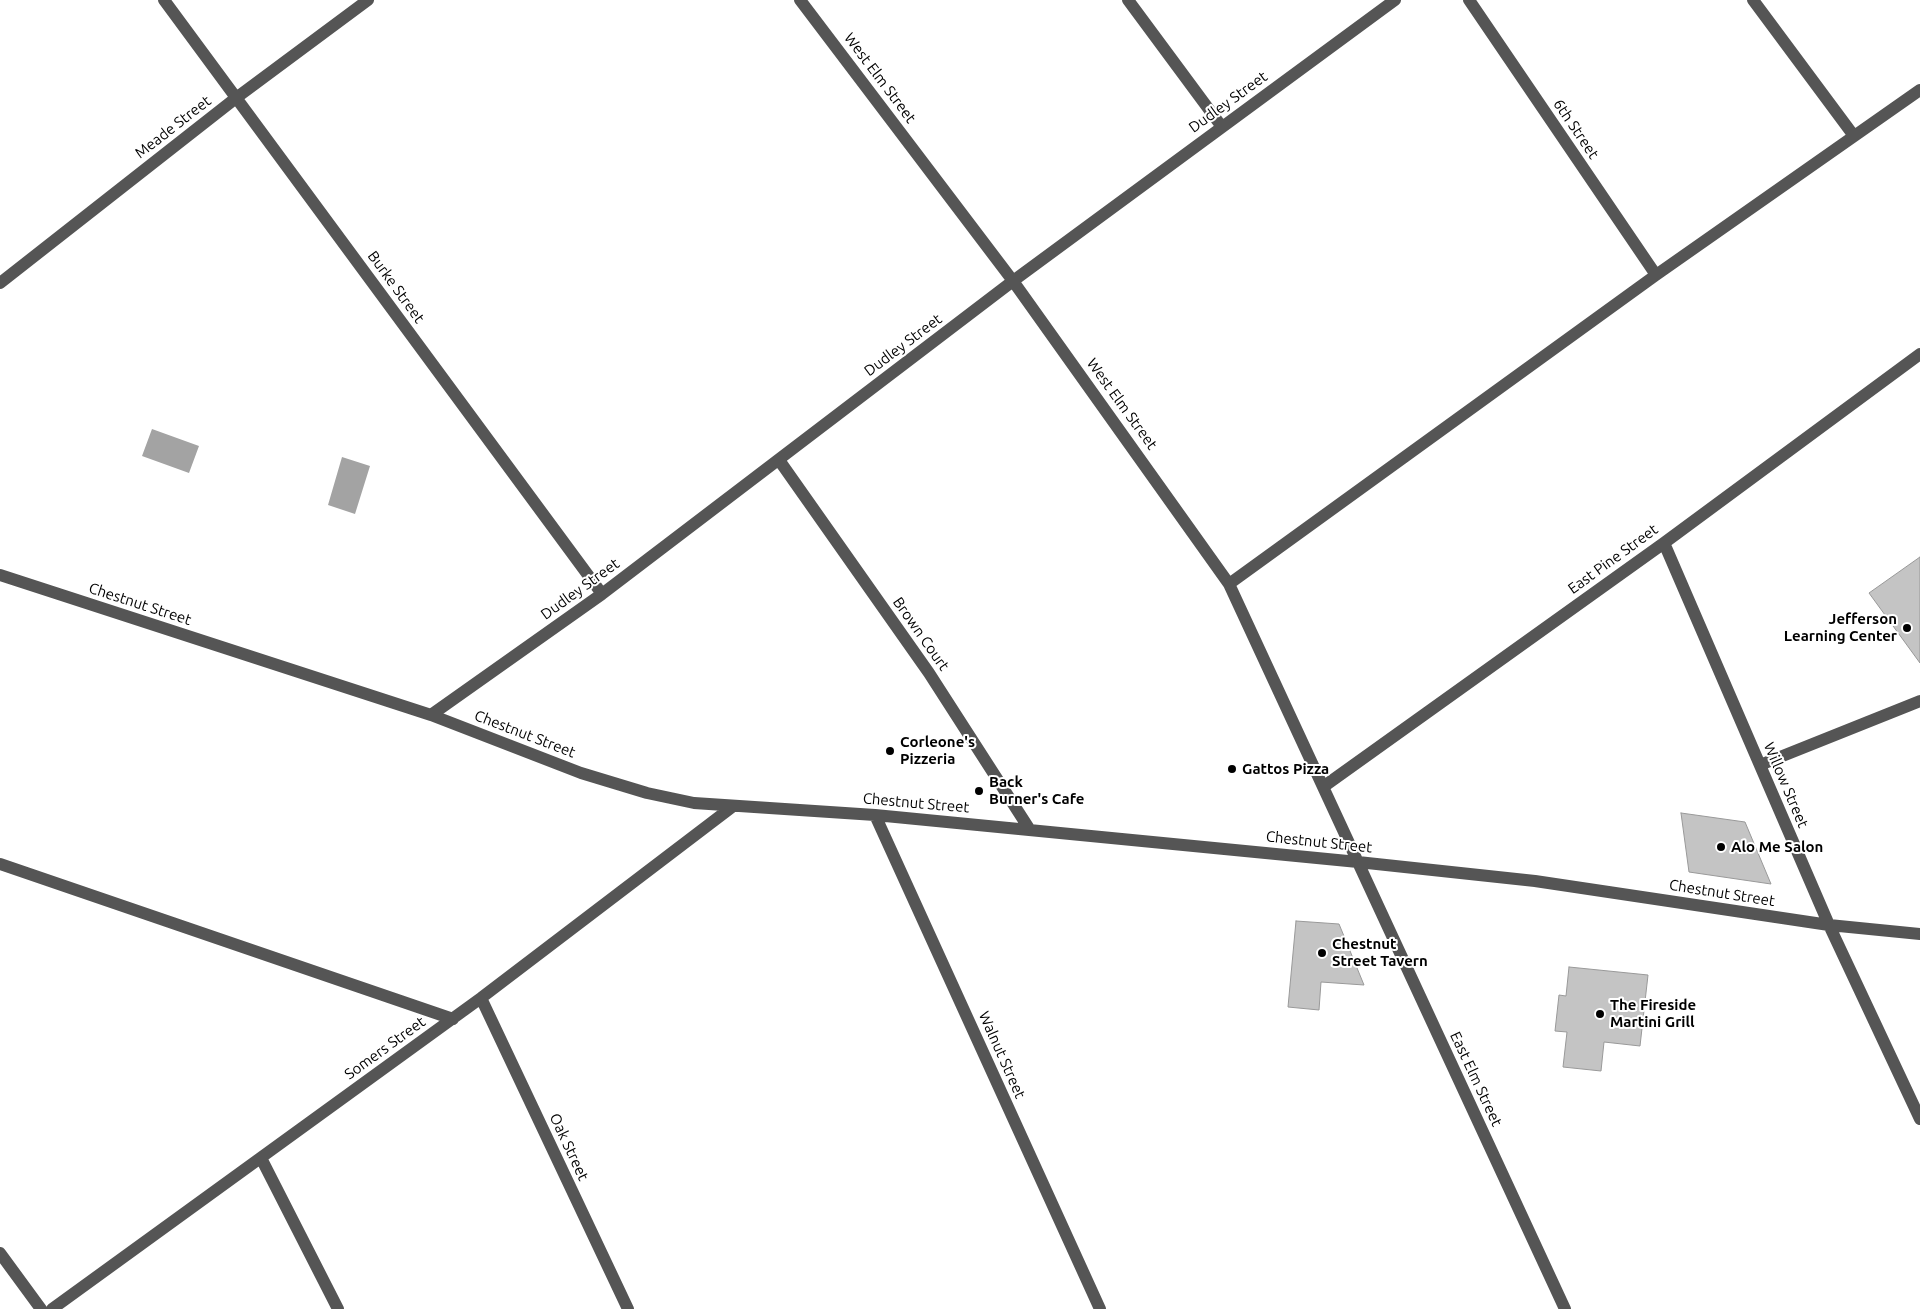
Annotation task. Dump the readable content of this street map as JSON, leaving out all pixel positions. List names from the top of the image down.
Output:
{
  "streets": {
    "street": [
      "West Elm Street",
      "Dudley Street",
      "Meade Street",
      "6th Street",
      "Burke Street",
      "East Pine Street",
      "Chestnut Street",
      "Brown Court",
      "Willow Street",
      "Somers Street",
      "Walnut Street",
      "East Elm Street",
      "Oak Street"
    ]
  },
  "crossings": [
    ["West Elm Street", "Dudley Street"],
    ["West Elm Street", "East Pine Street"],
    ["West Elm Street", "Chestnut Street"],
    ["West Elm Street", "East Elm Street"],
    ["Dudley Street", "Burke Street"],
    ["Dudley Street", "Chestnut Street"],
    ["Dudley Street", "Brown Court"],
    ["Meade Street", "Burke Street"],
    ["East Pine Street", "Willow Street"],
    ["Chestnut Street", "Brown Court"],
    ["Chestnut Street", "Willow Street"],
    ["Chestnut Street", "Somers Street"],
    ["Chestnut Street", "Walnut Street"],
    ["Chestnut Street", "East Elm Street"],
    ["Somers Street", "Oak Street"]
  ],
  "places": [
    "Jefferson Learning Center",
    "Corleone's Pizzeria",
    "Gattos Pizza",
    "Back Burner's Cafe",
    "Alo Me Salon",
    "Chestnut Street Tavern",
    "The Fireside Martini Grill"
  ]
}
